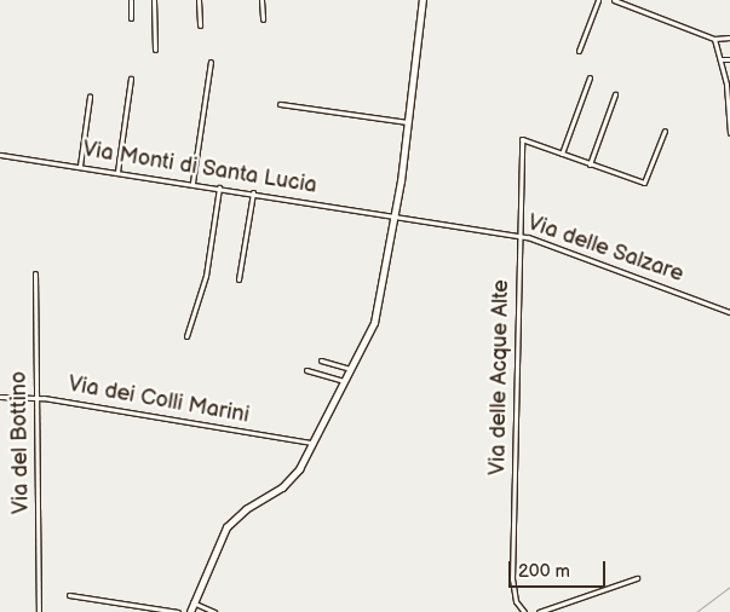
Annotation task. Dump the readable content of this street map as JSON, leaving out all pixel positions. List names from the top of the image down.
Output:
{
  "streets": {
    "street": [
      "Via Monti di Santa Lucia",
      "Via delle Salzare",
      "Via delle Acque Alte",
      "Via dei Colli Marini",
      "Via del Bottino"
    ]
  },
  "crossings": [
    ["Via Monti di Santa Lucia", "Via delle Salzare"],
    ["Via delle Salzare", "Via delle Acque Alte"],
    ["Via dei Colli Marini", "Via del Bottino"]
  ],
  "scale_bar": "200 m"
}
